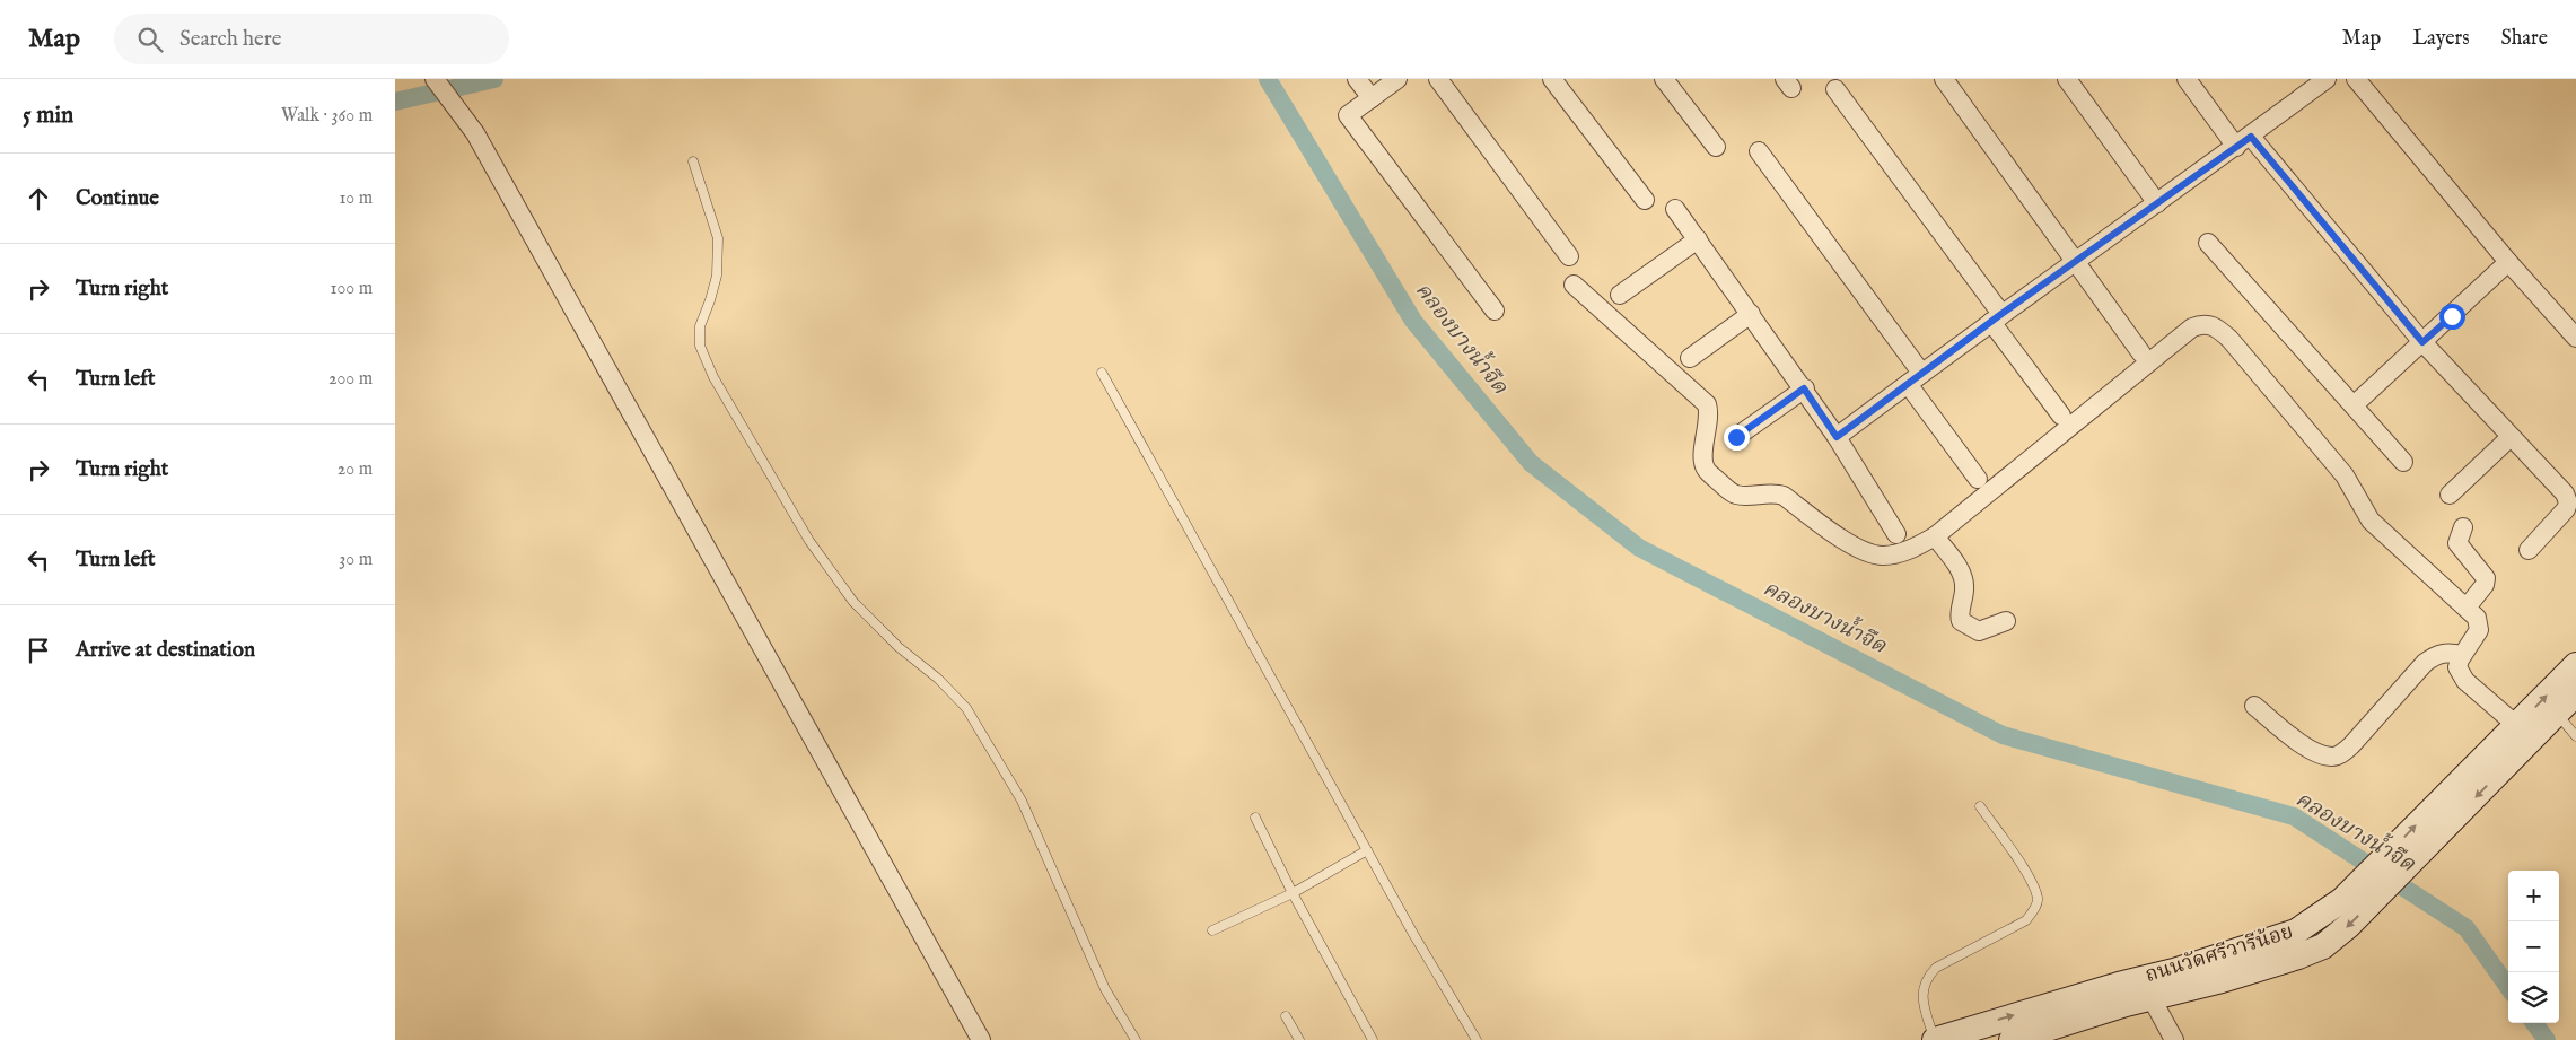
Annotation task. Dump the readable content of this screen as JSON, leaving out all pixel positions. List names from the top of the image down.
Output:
{
  "streets": {
    "main road": ["ถนนวัดศรีวารีน้อย"]
  },
  "water": ["คลองบางน้ำจืด"],
  "page": {
    "header": "Map",
    "search": "Search here",
    "nav": ["Map", "Layers", "Share"],
    "heading": ["5 min", "Walk · 360 m"],
    "list": [
      ["Continue", "10 m"],
      ["Turn right", "100 m"],
      ["Turn left", "200 m"],
      ["Turn right", "20 m"],
      ["Turn left", "30 m"],
      "Arrive at destination"
    ],
    "map_buttons": ["+", "−"]
  }
}
